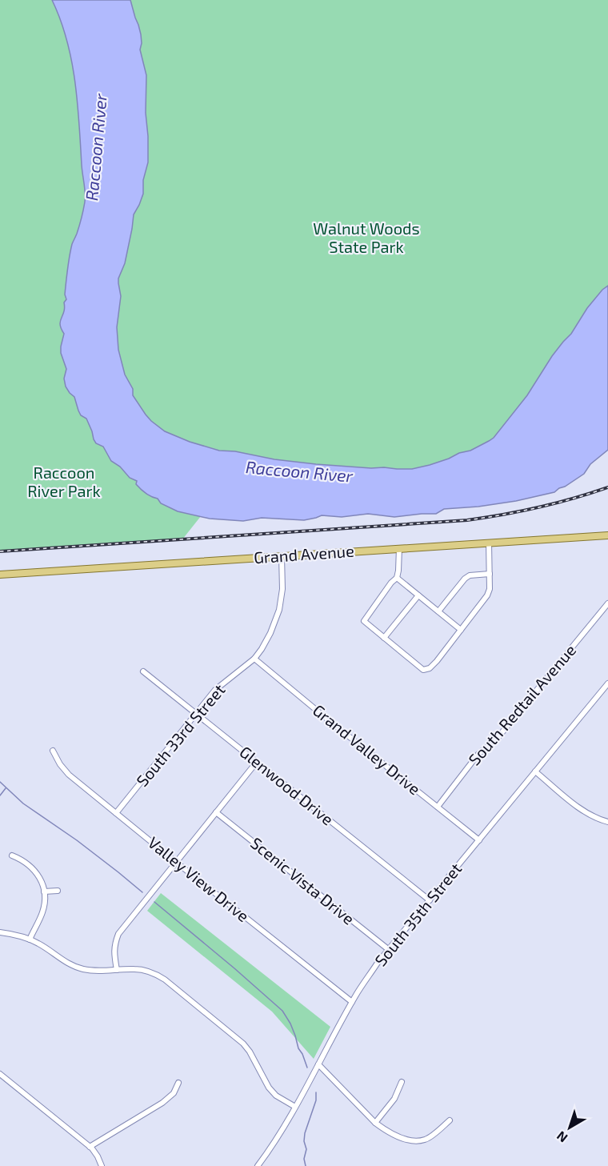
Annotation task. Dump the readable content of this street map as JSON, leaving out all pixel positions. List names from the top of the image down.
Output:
{
  "streets": {
    "main road": ["Grand Avenue"],
    "street": [
      "South Redtail Avenue",
      "South 33rd Street",
      "Grand Valley Drive",
      "Glenwood Drive",
      "Valley View Drive",
      "Scenic Vista Drive",
      "South 35th Street"
    ]
  },
  "crossings": [
    ["Grand Avenue", "South 33rd Street"],
    ["South Redtail Avenue", "Grand Valley Drive"],
    ["South 33rd Street", "Grand Valley Drive"],
    ["South 33rd Street", "Glenwood Drive"],
    ["South 33rd Street", "Valley View Drive"],
    ["Grand Valley Drive", "South 35th Street"],
    ["Glenwood Drive", "South 35th Street"],
    ["Valley View Drive", "South 35th Street"],
    ["Scenic Vista Drive", "South 35th Street"]
  ],
  "water": ["Raccoon River"],
  "parks": ["Walnut Woods State Park", "Raccoon River Park"],
  "north": "bottom left"
}
